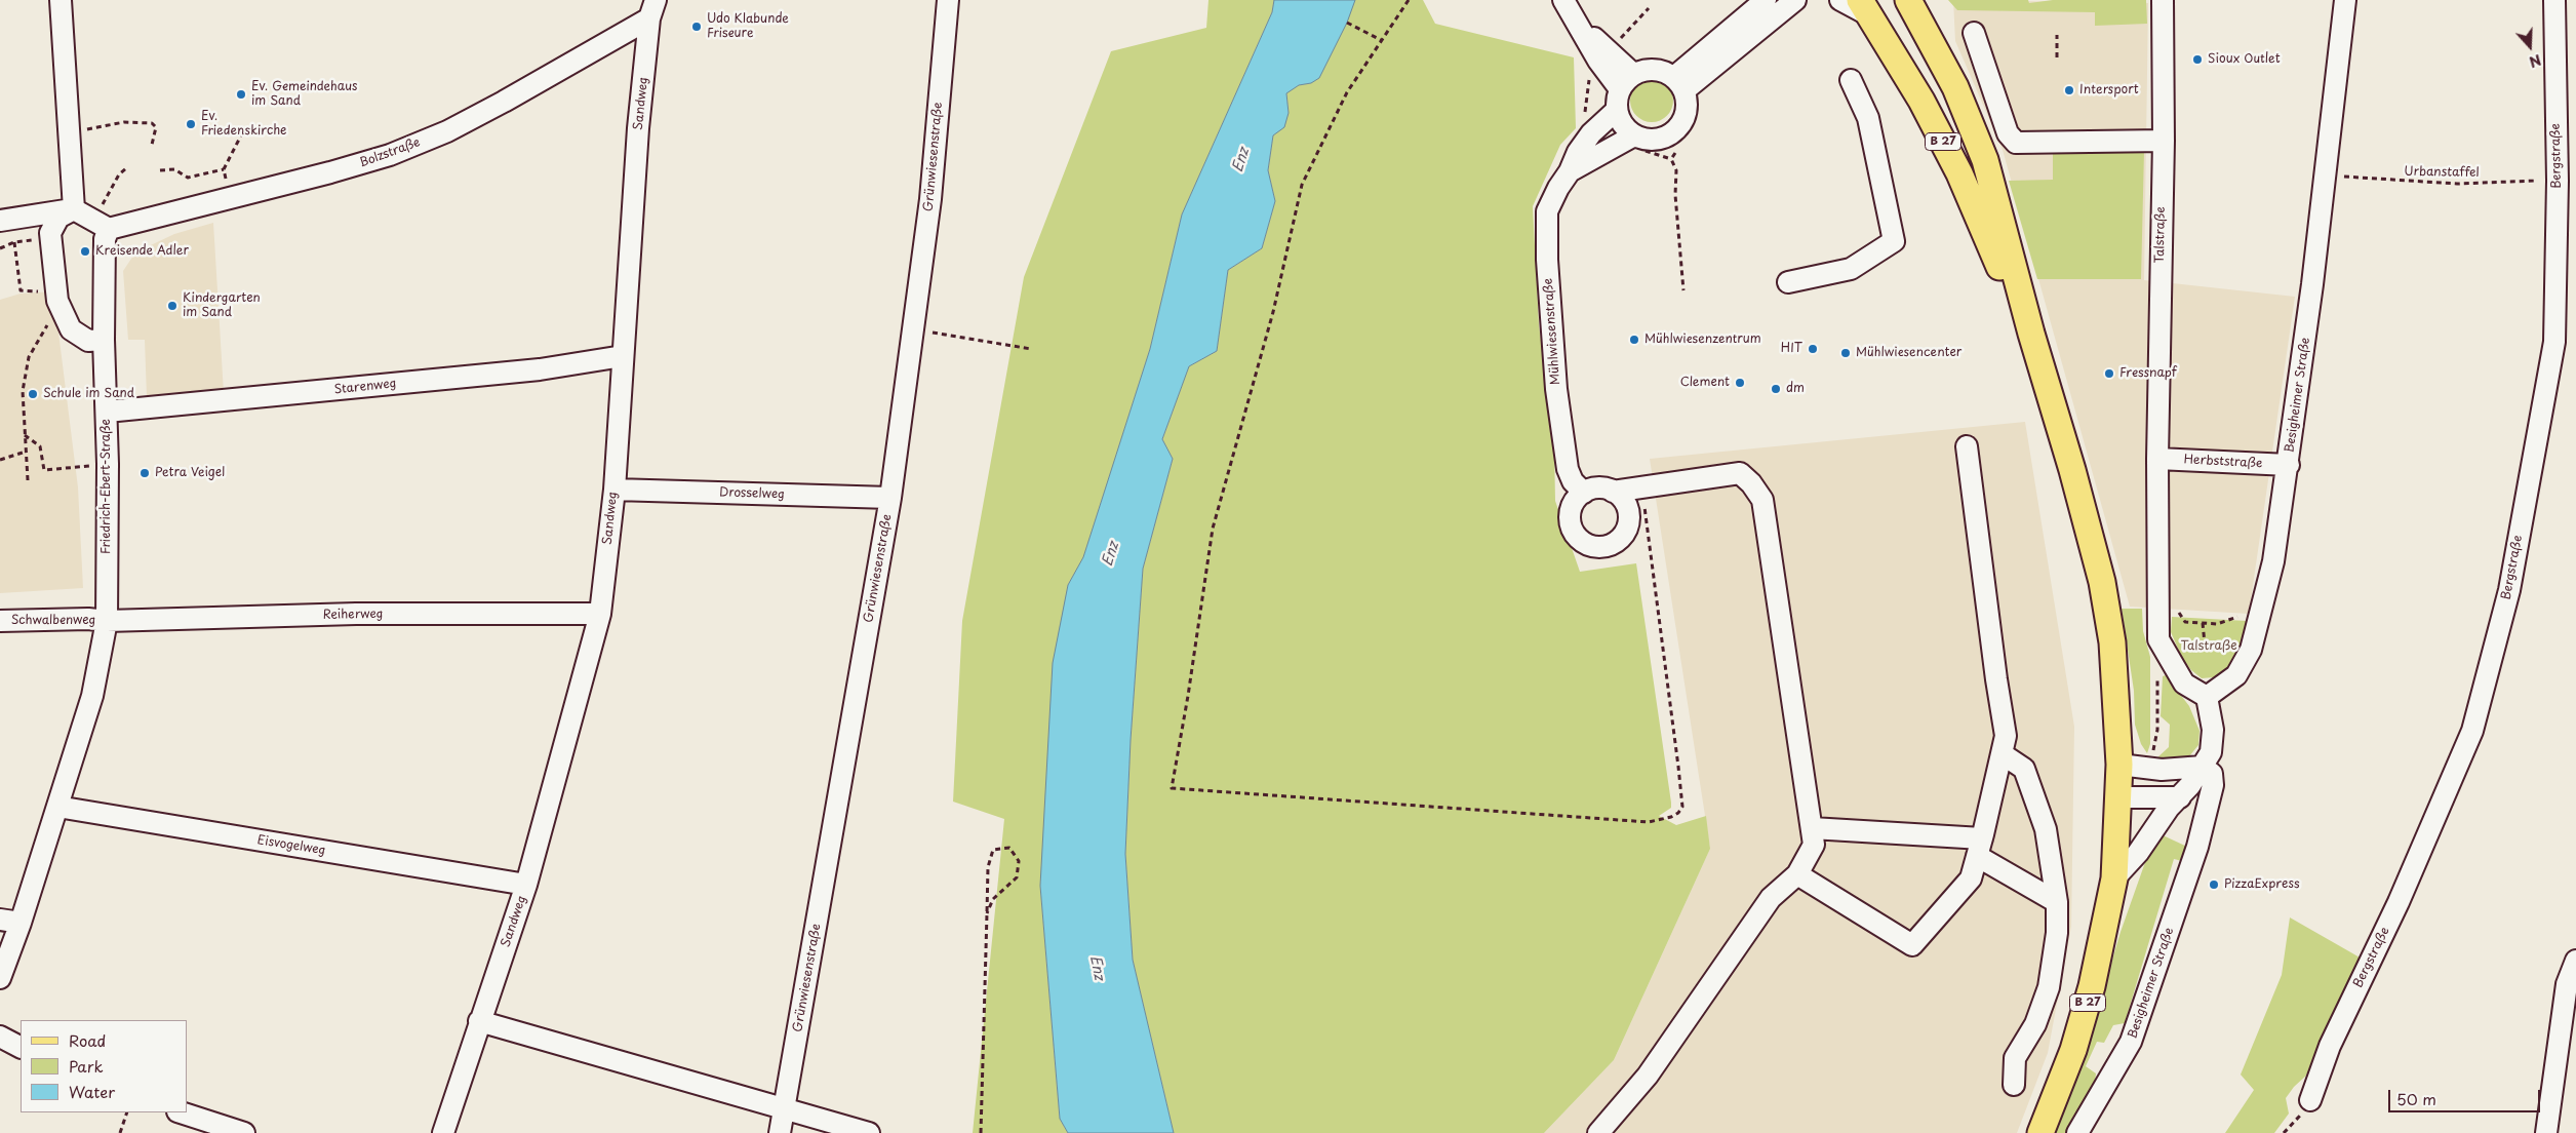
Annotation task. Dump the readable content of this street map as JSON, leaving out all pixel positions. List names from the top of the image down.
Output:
{
  "streets": {
    "main road": ["B 27"],
    "street": [
      "Sandweg",
      "Bolzstraße",
      "Bergstraße",
      "Grünwiesenstraße",
      "Talstraße",
      "Mühlwiesenstraße",
      "Starenweg",
      "Besigheimer Straße",
      "Herbststraße",
      "Friedrich-Ebert-Straße",
      "Drosselweg",
      "Reiherweg",
      "Schwalbenweg",
      "Eisvogelweg"
    ],
    "path": ["Urbanstaffel"]
  },
  "crossings": [
    ["Sandweg", "Bolzstraße"],
    ["Sandweg", "Starenweg"],
    ["Sandweg", "Drosselweg"],
    ["Sandweg", "Reiherweg"],
    ["Sandweg", "Eisvogelweg"],
    ["Bolzstraße", "Friedrich-Ebert-Straße"],
    ["Bergstraße", "Urbanstaffel"],
    ["Grünwiesenstraße", "Drosselweg"],
    ["Urbanstaffel", "Besigheimer Straße"],
    ["Talstraße", "Besigheimer Straße"],
    ["Talstraße", "Herbststraße"],
    ["Starenweg", "Friedrich-Ebert-Straße"],
    ["Besigheimer Straße", "Herbststraße"],
    ["Friedrich-Ebert-Straße", "Reiherweg"],
    ["Friedrich-Ebert-Straße", "Schwalbenweg"],
    ["Friedrich-Ebert-Straße", "Eisvogelweg"],
    ["Reiherweg", "Schwalbenweg"]
  ],
  "water": ["Enz"],
  "parks": ["Talstraße"],
  "places": [
    "Udo Klabunde Friseure",
    "Sioux Outlet",
    "Intersport",
    "Ev. Gemeindehaus im Sand",
    "Ev. Friedenskirche",
    "Kreisende Adler",
    "Kindergarten im Sand",
    "Mühlwiesenzentrum",
    "HIT",
    "Mühlwiesencenter",
    "Fressnapf",
    "Clement",
    "dm",
    "Schule im Sand",
    "Petra Veigel",
    "PizzaExpress"
  ],
  "legend": ["Road", "Park", "Water"],
  "scale_bar": "50 m",
  "north": "bottom"
}
